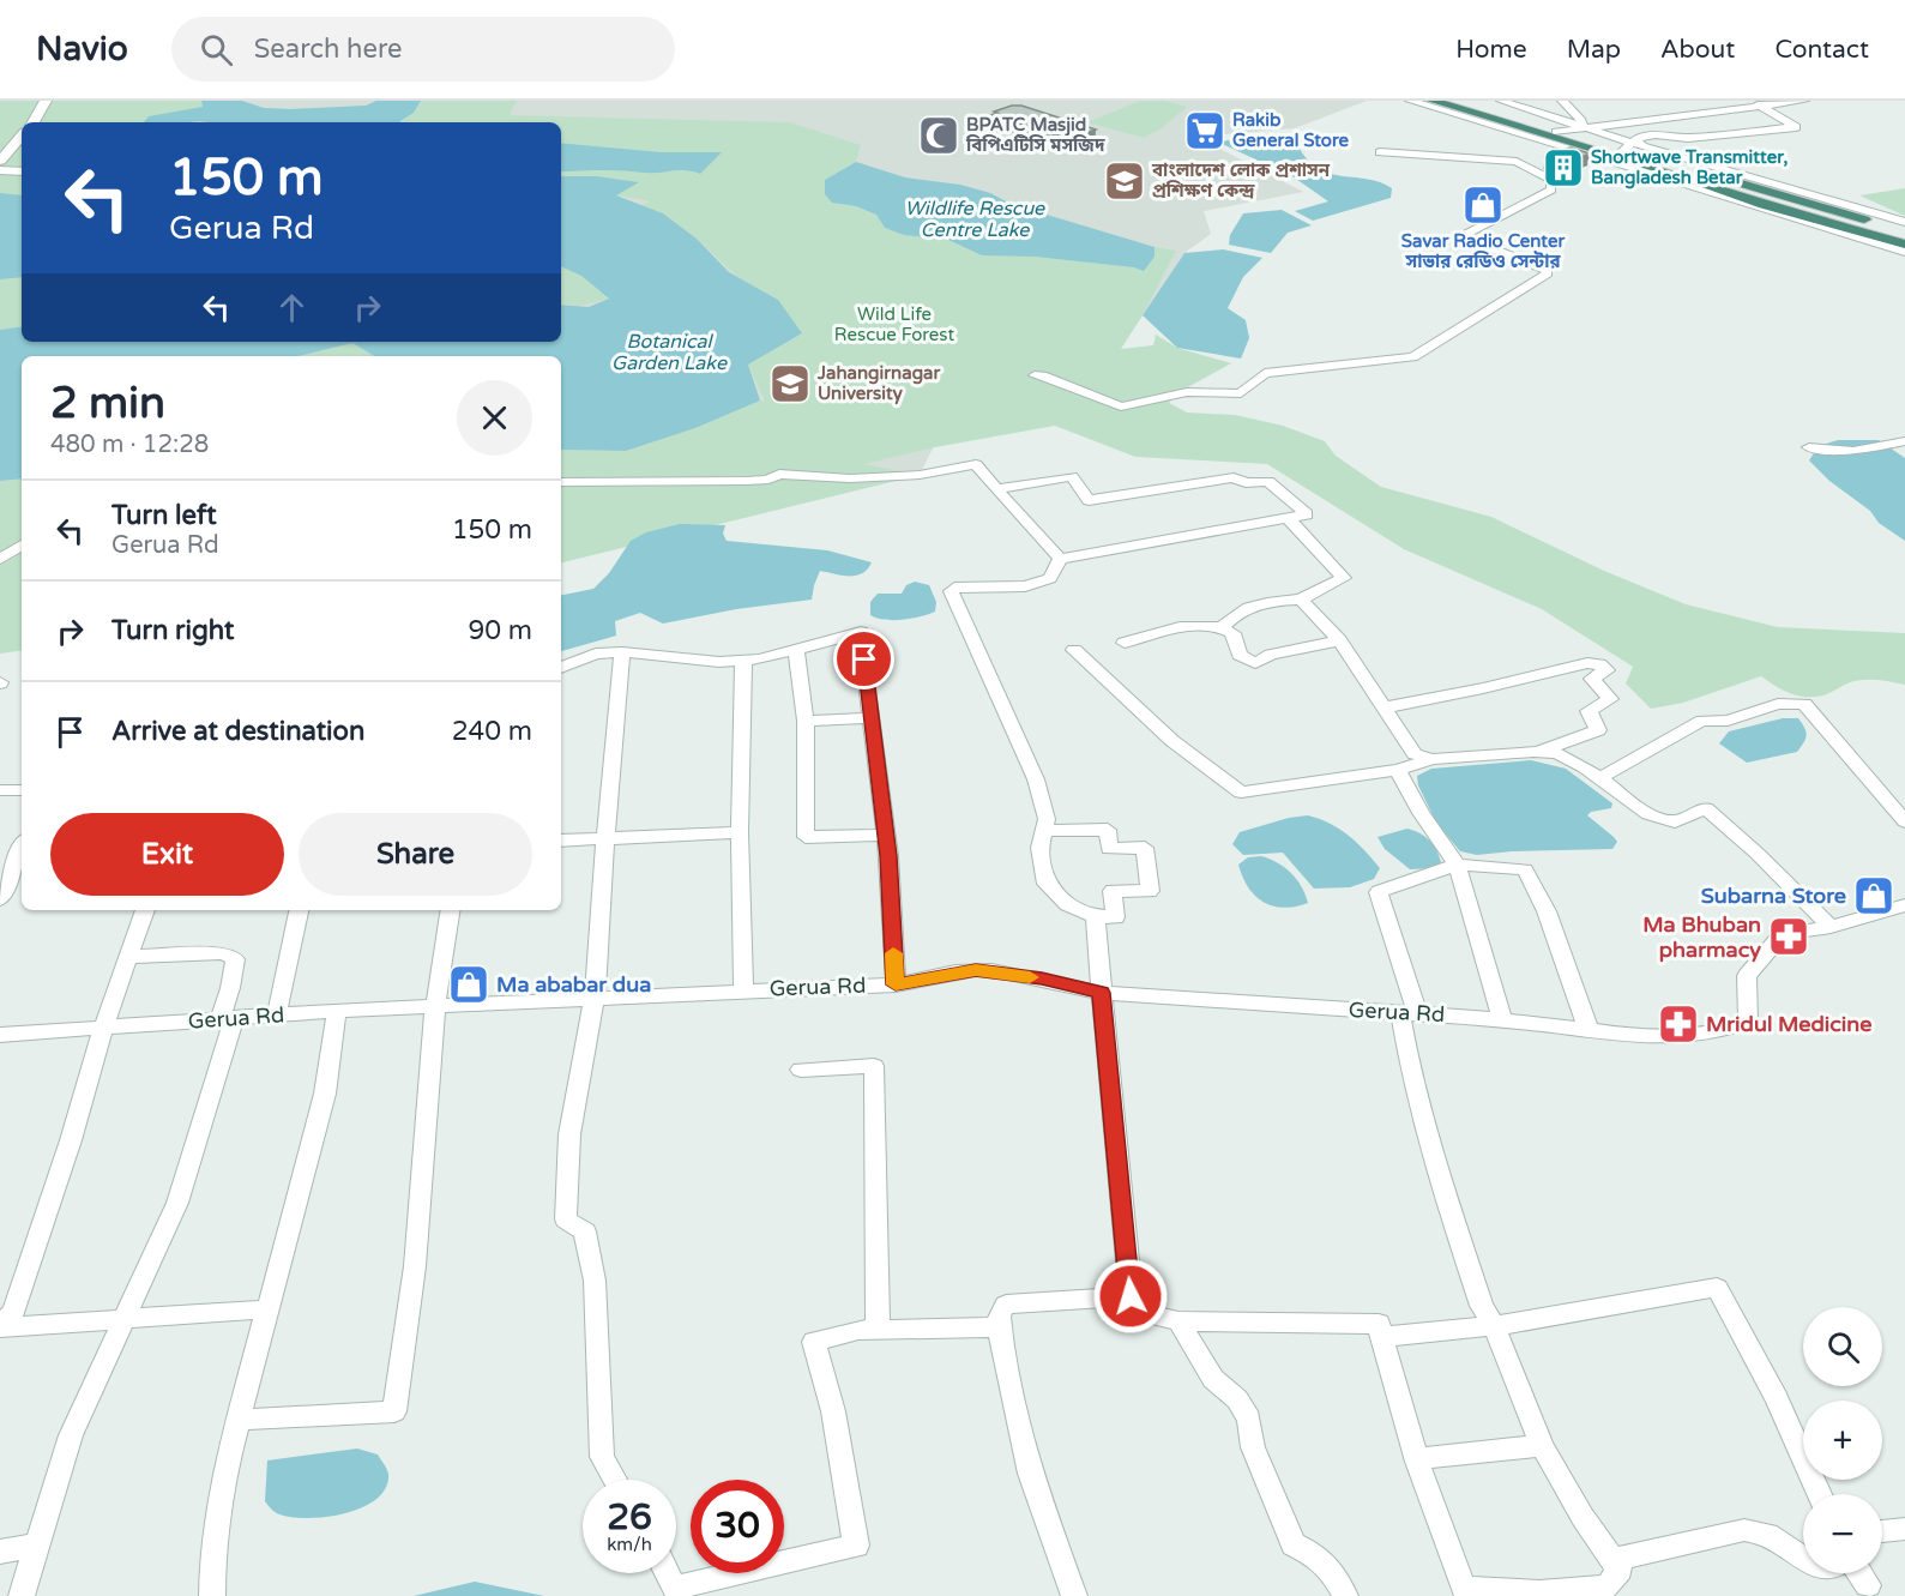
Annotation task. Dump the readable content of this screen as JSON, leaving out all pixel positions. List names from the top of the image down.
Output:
{
  "streets": {
    "street": ["Gerua Rd"]
  },
  "water": ["Wildlife Rescue Centre Lake", "Botanical Garden Lake"],
  "parks": ["Wild Life Rescue Forest"],
  "places": {
    "supermarket": ["Rakib General Store"],
    "mosque": ["BPATC Masjid বিপিএটিসি মসজিদ"],
    "building": ["Shortwave Transmitter, Bangladesh Betar"],
    "school or university": ["বাংলাদেশ লোক প্রশাসন প্রশিক্ষণ কেন্দ্র", "Jahangirnagar University"],
    "shop": ["Savar Radio Center সাভার রেডিও সেন্টার", "Subarna Store", "Ma ababar dua"],
    "pharmacy": ["Ma Bhuban pharmacy", "Mridul Medicine"]
  },
  "page": {
    "header": "Navio",
    "search": "Search here",
    "nav": [
      "Home",
      "Map",
      "About",
      "Contact"
    ],
    "turn": ["150 m", "Gerua Rd"],
    "heading": ["2 min", "480 m · 12:28"],
    "list": [
      {
        "name": "Turn left",
        "note": "Gerua Rd",
        "value": "150 m"
      },
      {
        "name": "Turn right",
        "value": "90 m"
      },
      {
        "name": "Arrive at destination",
        "value": "240 m"
      }
    ],
    "buttons": ["Exit", "Share"],
    "map_buttons": ["+", "−"],
    "speed": "26 km/h",
    "limit": "30"
  }
}
